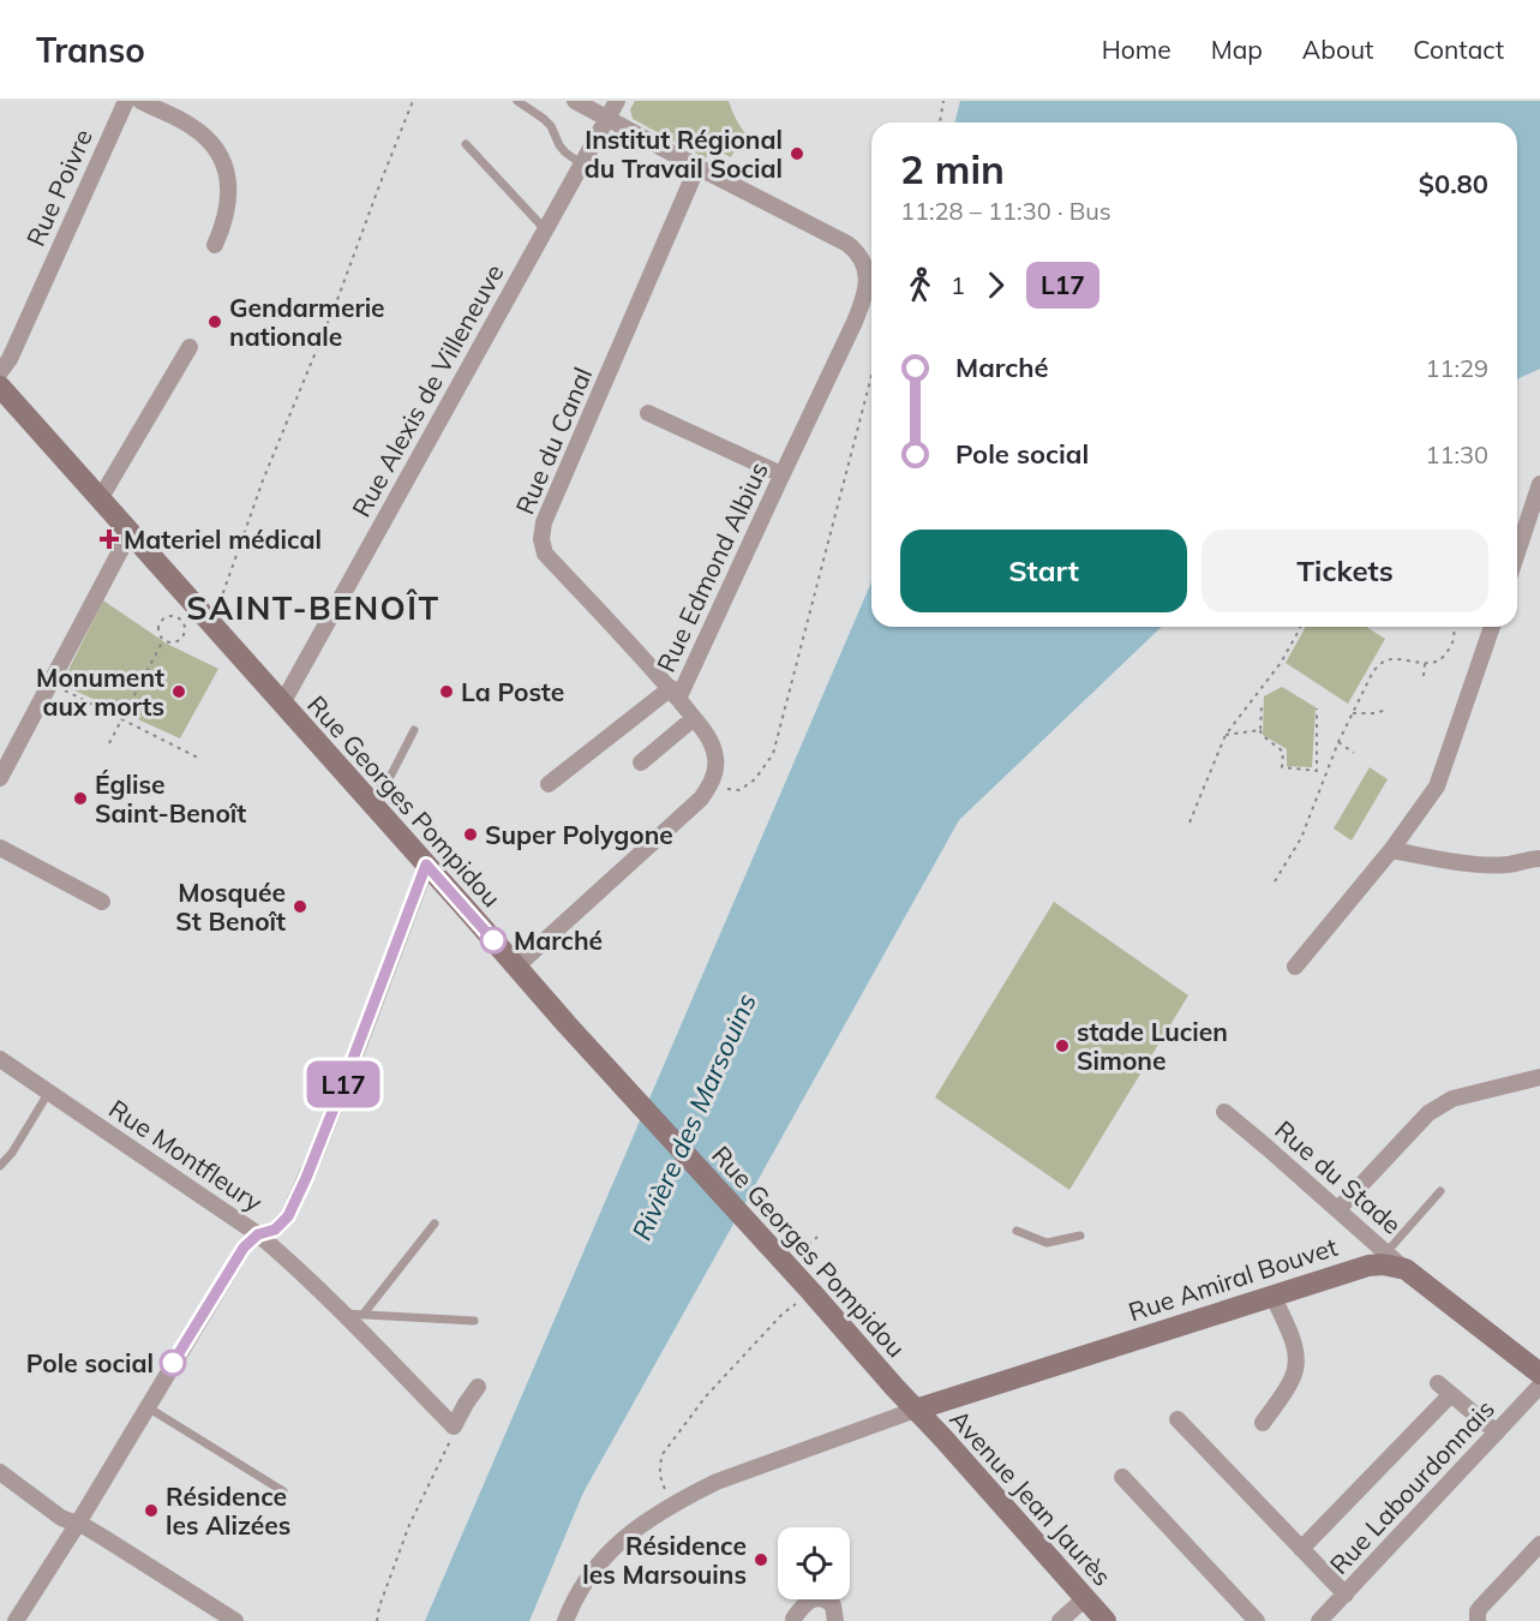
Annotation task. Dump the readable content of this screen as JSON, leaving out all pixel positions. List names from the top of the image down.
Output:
{
  "streets": {
    "main road": ["Rue Georges Pompidou", "Rue Amiral Bouvet", "Avenue Jean Jaurès"],
    "street": [
      "Rue Poivre",
      "Rue Alexis de Villeneuve",
      "Rue du Canal",
      "Rue Edmond Albius",
      "Rue Montfleury",
      "Rue du Stade",
      "Rue Labourdonnais"
    ]
  },
  "crossings": [
    ["Rue Alexis de Villeneuve", "Rue Georges Pompidou"],
    ["Rue du Canal", "Rue Edmond Albius"],
    ["Rue Georges Pompidou", "Rue Amiral Bouvet"],
    ["Rue Georges Pompidou", "Avenue Jean Jaurès"],
    ["Rue du Stade", "Rue Amiral Bouvet"],
    ["Rue Amiral Bouvet", "Avenue Jean Jaurès"]
  ],
  "districts": ["SAINT-BENOÎT"],
  "water": ["Rivière des Marsouins"],
  "places": {
    "other": [
      "Institut Régional du Travail Social",
      "Gendarmerie nationale",
      "Monument aux morts",
      "La Poste",
      "Église Saint-Benoît",
      "Super Polygone",
      "Mosquée St Benoît",
      "Marché",
      "stade Lucien Simone",
      "Pole social",
      "Résidence les Alizées",
      "Résidence les Marsouins"
    ],
    "health": ["Materiel médical"]
  },
  "lines": ["bus line L17"],
  "page": {
    "header": "Transo",
    "nav": [
      "Home",
      "Map",
      "About",
      "Contact"
    ],
    "on_map": "L17",
    "heading": ["2 min", "11:28 – 11:30 · Bus", "$0.80"],
    "legs": ["1", "L17"],
    "list": [
      {
        "name": "Marché",
        "value": "11:29"
      },
      {
        "name": "Pole social",
        "value": "11:30"
      }
    ],
    "buttons": ["Start", "Tickets"]
  }
}
